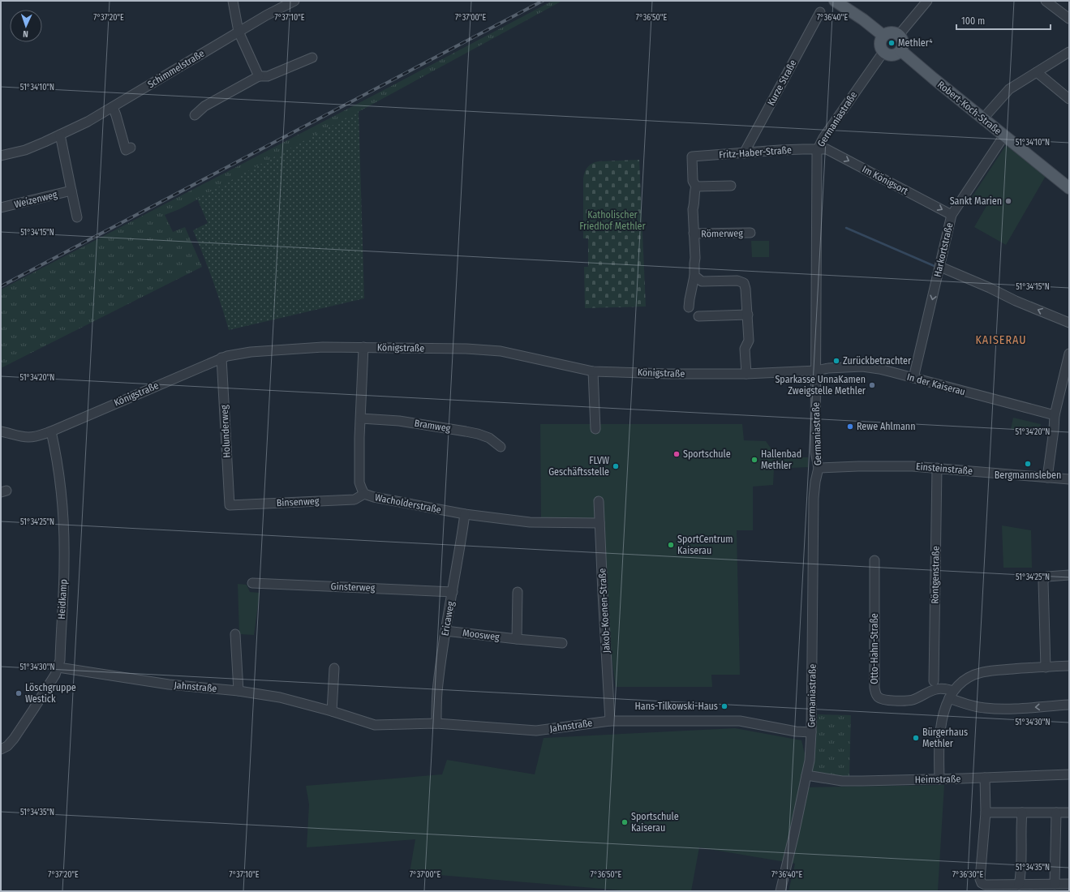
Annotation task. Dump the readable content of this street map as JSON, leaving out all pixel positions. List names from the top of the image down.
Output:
{
  "streets": {
    "main road": ["Robert-Koch-Straße"],
    "street": [
      "Schimmelstraße",
      "Kurze Straße",
      "Germaniastraße",
      "Fritz-Haber-Straße",
      "Im Königsort",
      "Weizenweg",
      "Römerweg",
      "Harkortstraße",
      "Königstraße",
      "In der Kaiserau",
      "Bramweg",
      "Holunderweg",
      "Einsteinstraße",
      "Binsenweg",
      "Wacholderstraße",
      "Röntgenstraße",
      "Ginsterweg",
      "Heidkamp",
      "Jakob-Koenen-Straße",
      "Ericaweg",
      "Moosweg",
      "Otto-Hahn-Straße",
      "Jahnstraße",
      "Heimstraße"
    ]
  },
  "crossings": [
    ["Schimmelstraße", "Weizenweg"],
    ["Kurze Straße", "Fritz-Haber-Straße"],
    ["Robert-Koch-Straße", "Germaniastraße"],
    ["Robert-Koch-Straße", "Harkortstraße"],
    ["Germaniastraße", "Fritz-Haber-Straße"],
    ["Germaniastraße", "Im Königsort"],
    ["Germaniastraße", "Königstraße"],
    ["Germaniastraße", "In der Kaiserau"],
    ["Germaniastraße", "Einsteinstraße"],
    ["Germaniastraße", "Jahnstraße"],
    ["Germaniastraße", "Heimstraße"],
    ["Fritz-Haber-Straße", "Im Königsort"],
    ["Fritz-Haber-Straße", "Römerweg"],
    ["Im Königsort", "Harkortstraße"],
    ["Harkortstraße", "In der Kaiserau"],
    ["Königstraße", "In der Kaiserau"],
    ["Königstraße", "Holunderweg"],
    ["Königstraße", "Wacholderstraße"],
    ["Königstraße", "Heidkamp"],
    ["Bramweg", "Wacholderstraße"],
    ["Holunderweg", "Binsenweg"],
    ["Einsteinstraße", "Röntgenstraße"],
    ["Binsenweg", "Wacholderstraße"],
    ["Wacholderstraße", "Jakob-Koenen-Straße"],
    ["Wacholderstraße", "Ericaweg"],
    ["Ginsterweg", "Ericaweg"],
    ["Heidkamp", "Jahnstraße"],
    ["Jakob-Koenen-Straße", "Jahnstraße"],
    ["Ericaweg", "Moosweg"],
    ["Ericaweg", "Jahnstraße"]
  ],
  "one_way": ["Im Königsort", "Harkortstraße"],
  "districts": ["KAISERAU"],
  "parks": ["Katholischer Friedhof Methler"],
  "places": [
    "Methler⁴",
    "Sankt Marien",
    "Zurückbetrachter",
    "Sparkasse UnnaKamen Zweigstelle Methler",
    "Rewe Ahlmann",
    "Sportschule",
    "Hallenbad Methler",
    "Bergmannsleben",
    "FLVW Geschäftsstelle",
    "SportCentrum Kaiserau",
    "Löschgruppe Westick",
    "Hans-Tilkowski-Haus",
    "Bürgerhaus Methler",
    "Sportschule Kaiserau"
  ],
  "scale_bar": "100 m",
  "north": "bottom",
  "coordinates": [
    "7°37'20\"E",
    "7°37'10\"E",
    "7°37'00\"E",
    "7°36'50\"E",
    "7°36'40\"E",
    "51°34'10\"N",
    "51°34'15\"N",
    "51°34'20\"N",
    "51°34'25\"N",
    "51°34'30\"N",
    "51°34'35\"N",
    "7°36'30\"E"
  ]
}
